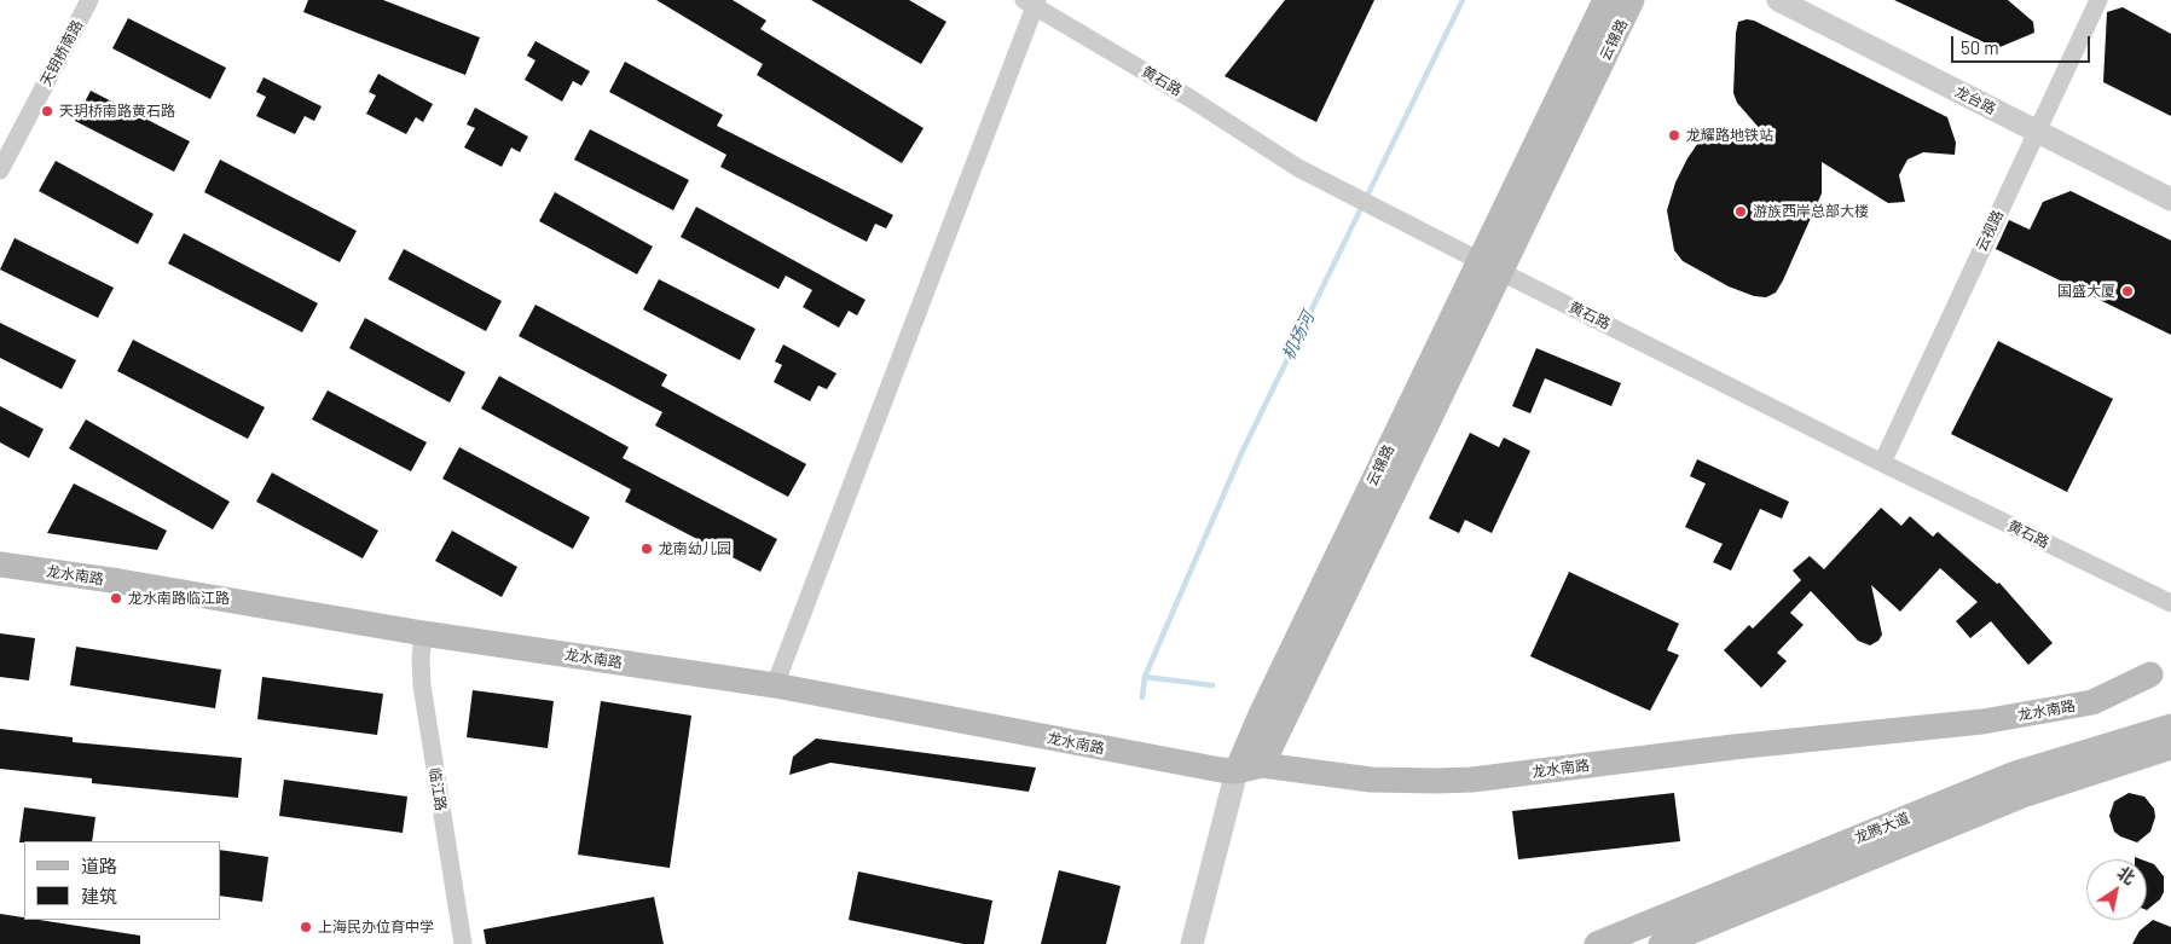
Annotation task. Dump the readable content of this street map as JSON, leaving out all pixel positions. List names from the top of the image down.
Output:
{
  "streets": {
    "main road": ["云锦路", "龙水南路", "龙腾大道"],
    "street": [
      "天钥桥南路",
      "黄石路",
      "龙台路",
      "云视路",
      "临江路"
    ]
  },
  "crossings": [
    ["云锦路", "黄石路"],
    ["云锦路", "龙水南路"],
    ["黄石路", "云视路"],
    ["龙台路", "云视路"],
    ["龙水南路", "临江路"]
  ],
  "water": ["机场河"],
  "places": [
    "天玥桥南路黄石路",
    "龙耀路地铁站",
    "游族西岸总部大楼",
    "国盛大厦",
    "龙南幼儿园",
    "龙水南路临江路",
    "上海民办位育中学"
  ],
  "legend": ["道路", "建筑"],
  "scale_bar": "50 m",
  "north": "top right"
}
